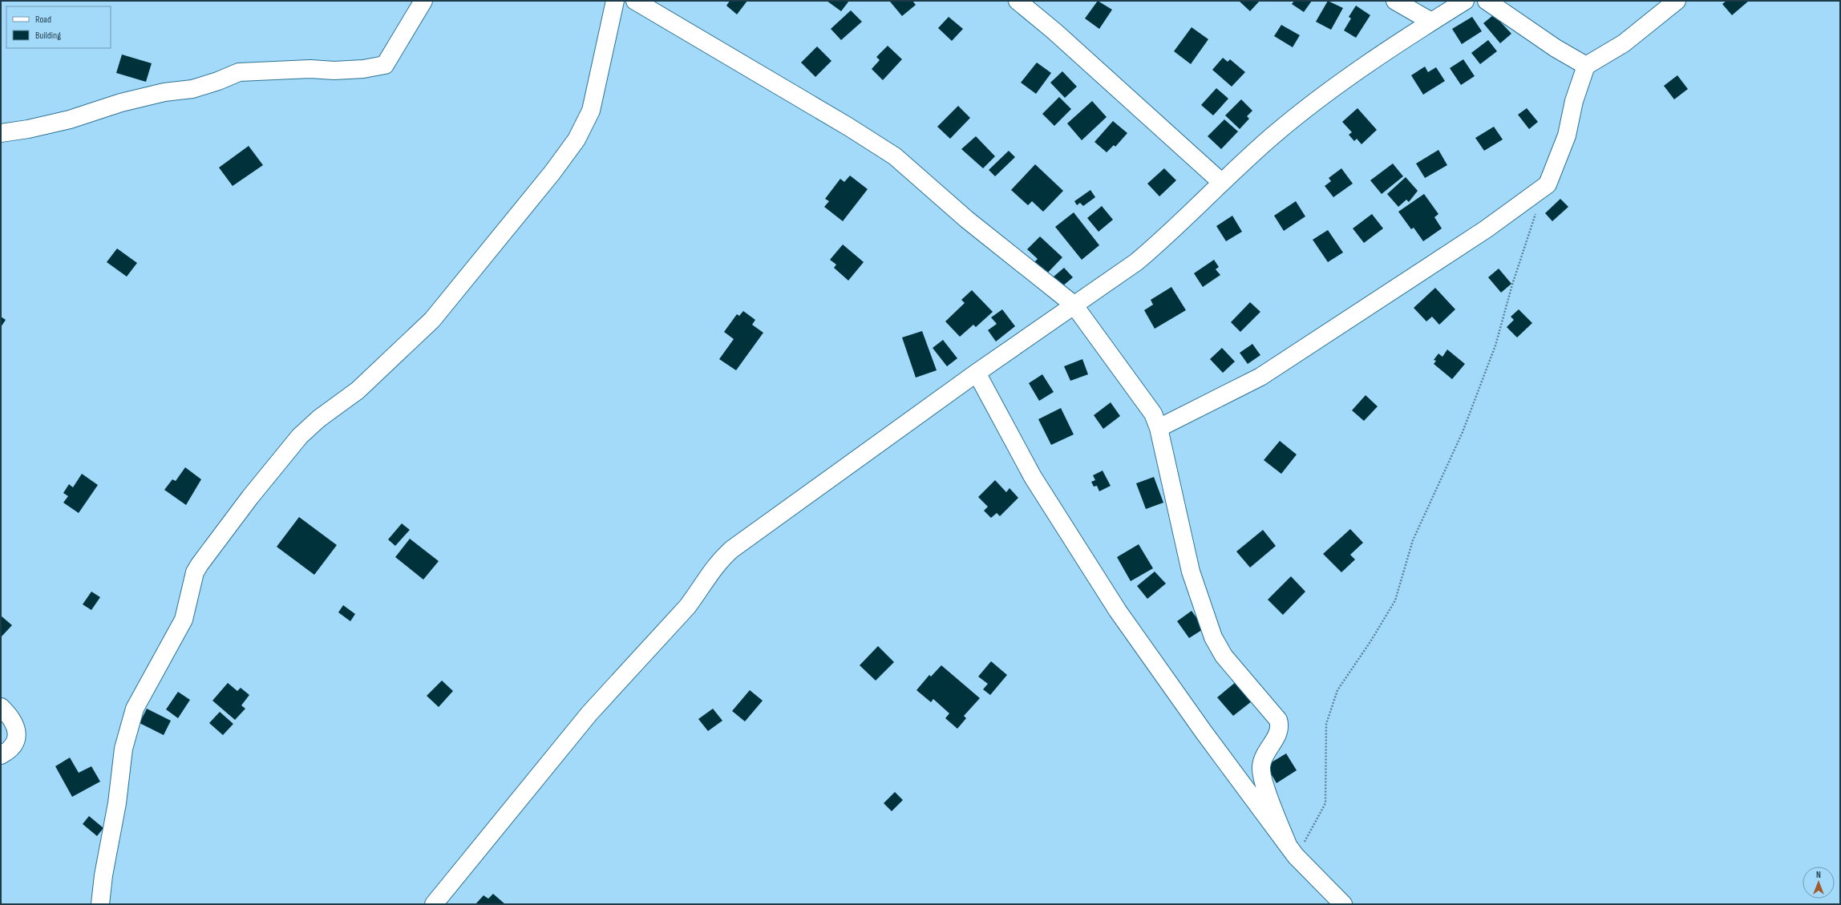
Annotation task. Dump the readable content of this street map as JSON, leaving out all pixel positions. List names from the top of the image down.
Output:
{
  "legend": ["Road", "Building"],
  "north": "top"
}
